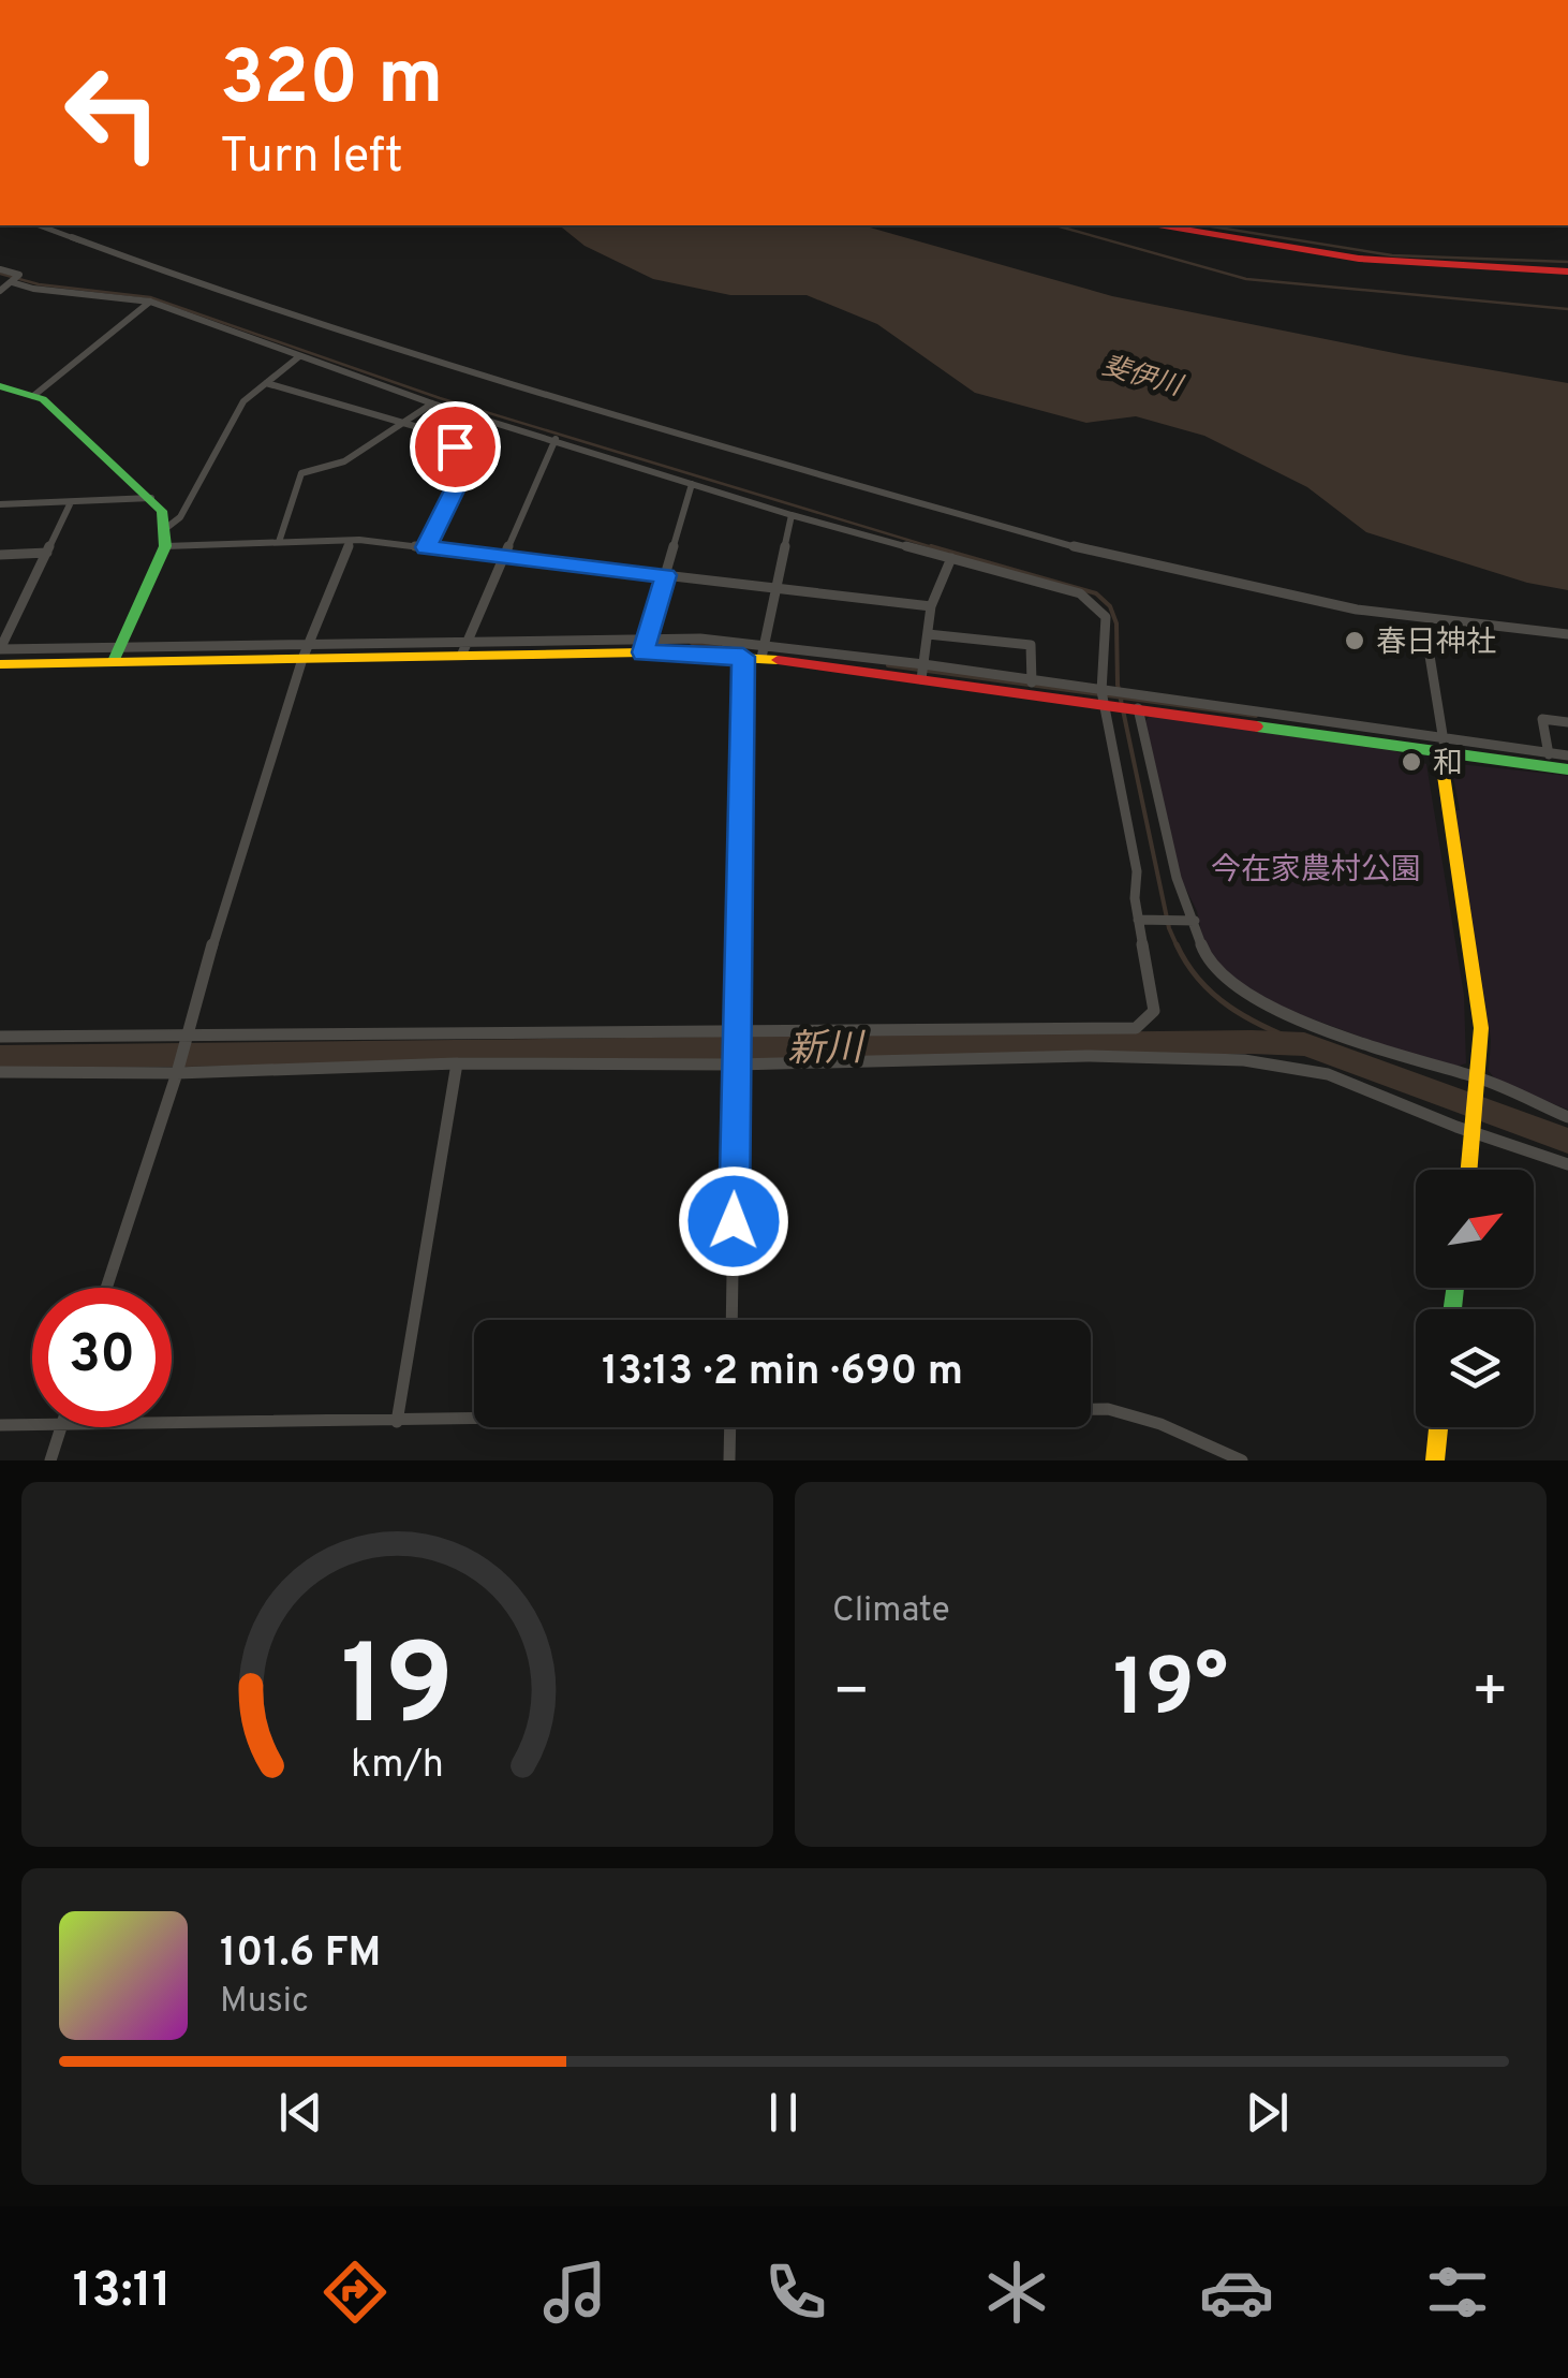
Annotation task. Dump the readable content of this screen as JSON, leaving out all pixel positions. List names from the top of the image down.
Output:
{
  "water": ["斐伊川", "新川"],
  "parks": ["今在家農村公園"],
  "places": ["春日神社", "和"],
  "north": "top right",
  "page": {
    "turn": ["320 m", "Turn left"],
    "limit": "30",
    "trip": "13:13 · 2 min · 690 m",
    "tile": "Climate",
    "heat": ["−", "19°", "+"],
    "song": ["101.6 FM", "Music"],
    "tabs": "13:11",
    "gauge": ["19", "km/h"]
  }
}
